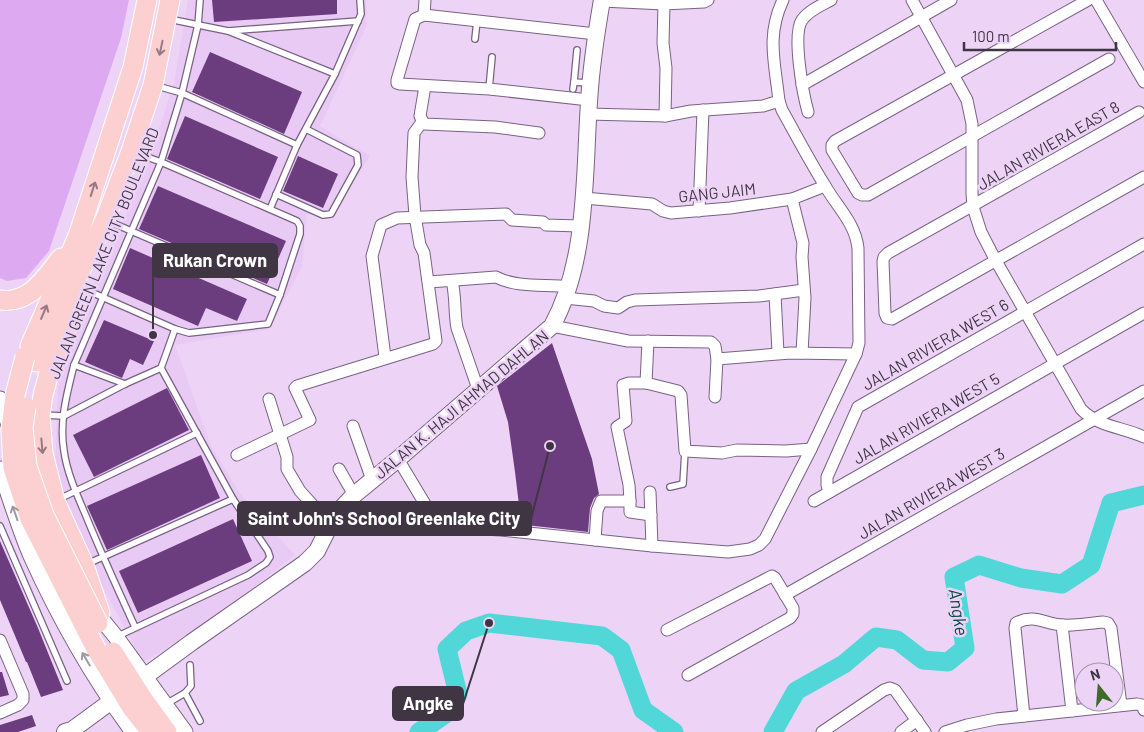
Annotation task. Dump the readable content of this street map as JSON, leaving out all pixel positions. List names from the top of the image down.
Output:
{
  "streets": {
    "main road": ["JALAN K. HAJI AHMAD DAHLAN"],
    "street": [
      "JALAN RIVIERA EAST 8",
      "GANG JAIM",
      "JALAN RIVIERA WEST 6",
      "JALAN RIVIERA WEST 5",
      "JALAN RIVIERA WEST 3"
    ],
    "lane": ["JALAN GREEN LAKE CITY BOULEVARD"]
  },
  "crossings": [
    ["GANG JAIM", "JALAN K. HAJI AHMAD DAHLAN"],
    ["JALAN RIVIERA WEST 6", "JALAN RIVIERA WEST 5"]
  ],
  "water": ["Angke"],
  "places": ["Rukan Crown", "Saint John's School Greenlake City", "Angke"],
  "scale_bar": "100 m",
  "north": "top"
}
